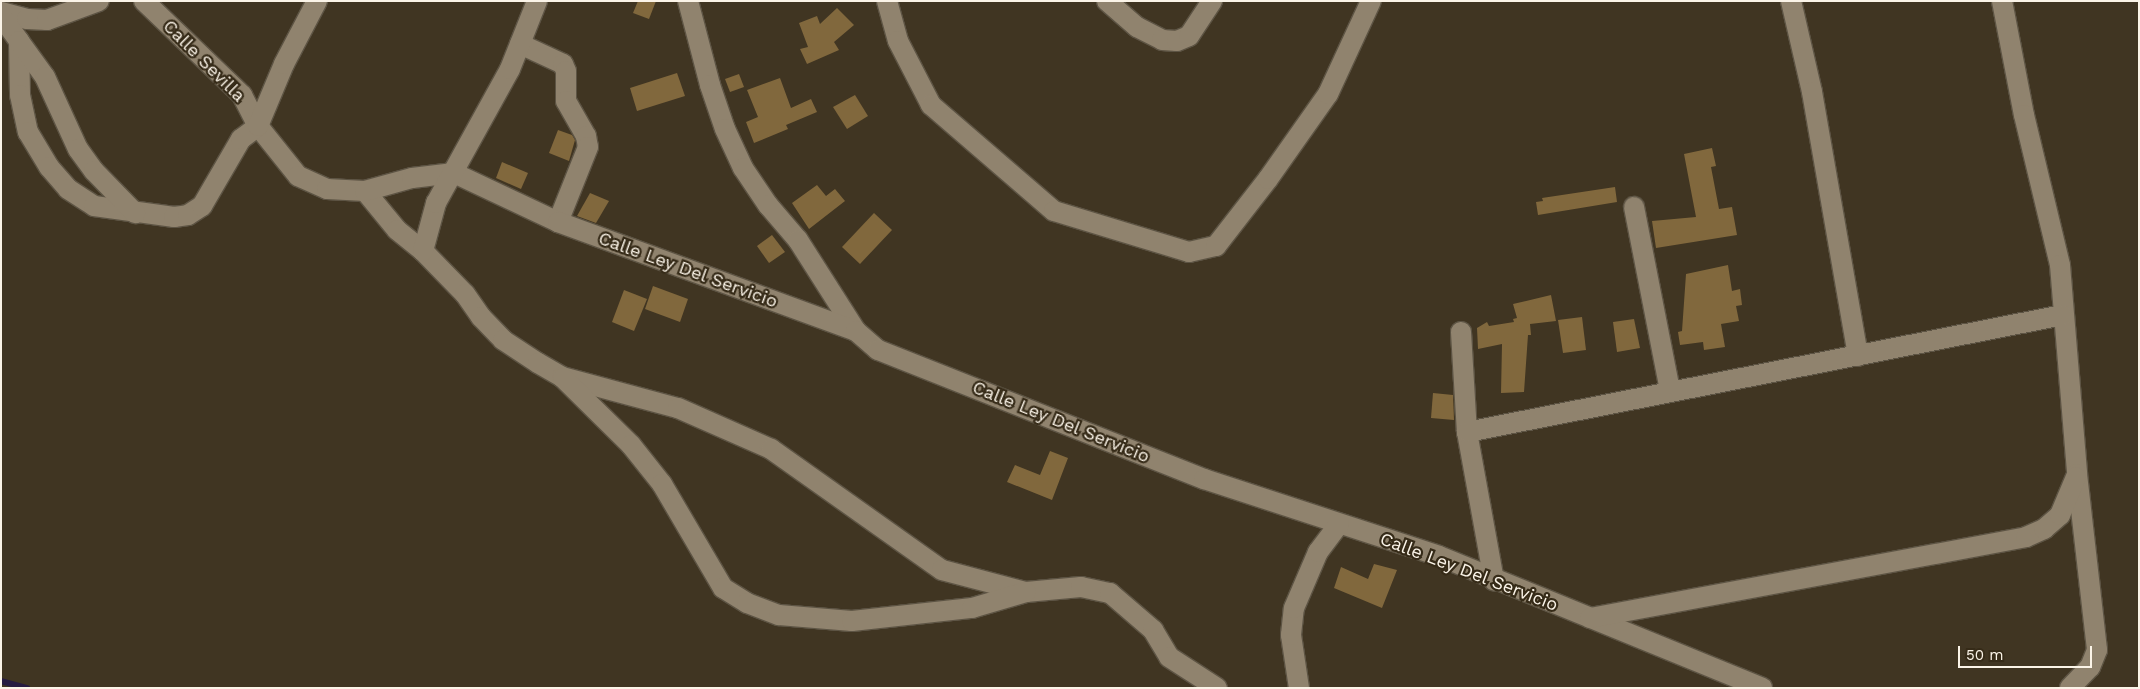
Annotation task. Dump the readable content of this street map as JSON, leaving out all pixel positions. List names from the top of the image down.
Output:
{
  "streets": {
    "street": ["Calle Sevilla", "Calle Ley Del Servicio"]
  },
  "scale_bar": "50 m"
}
